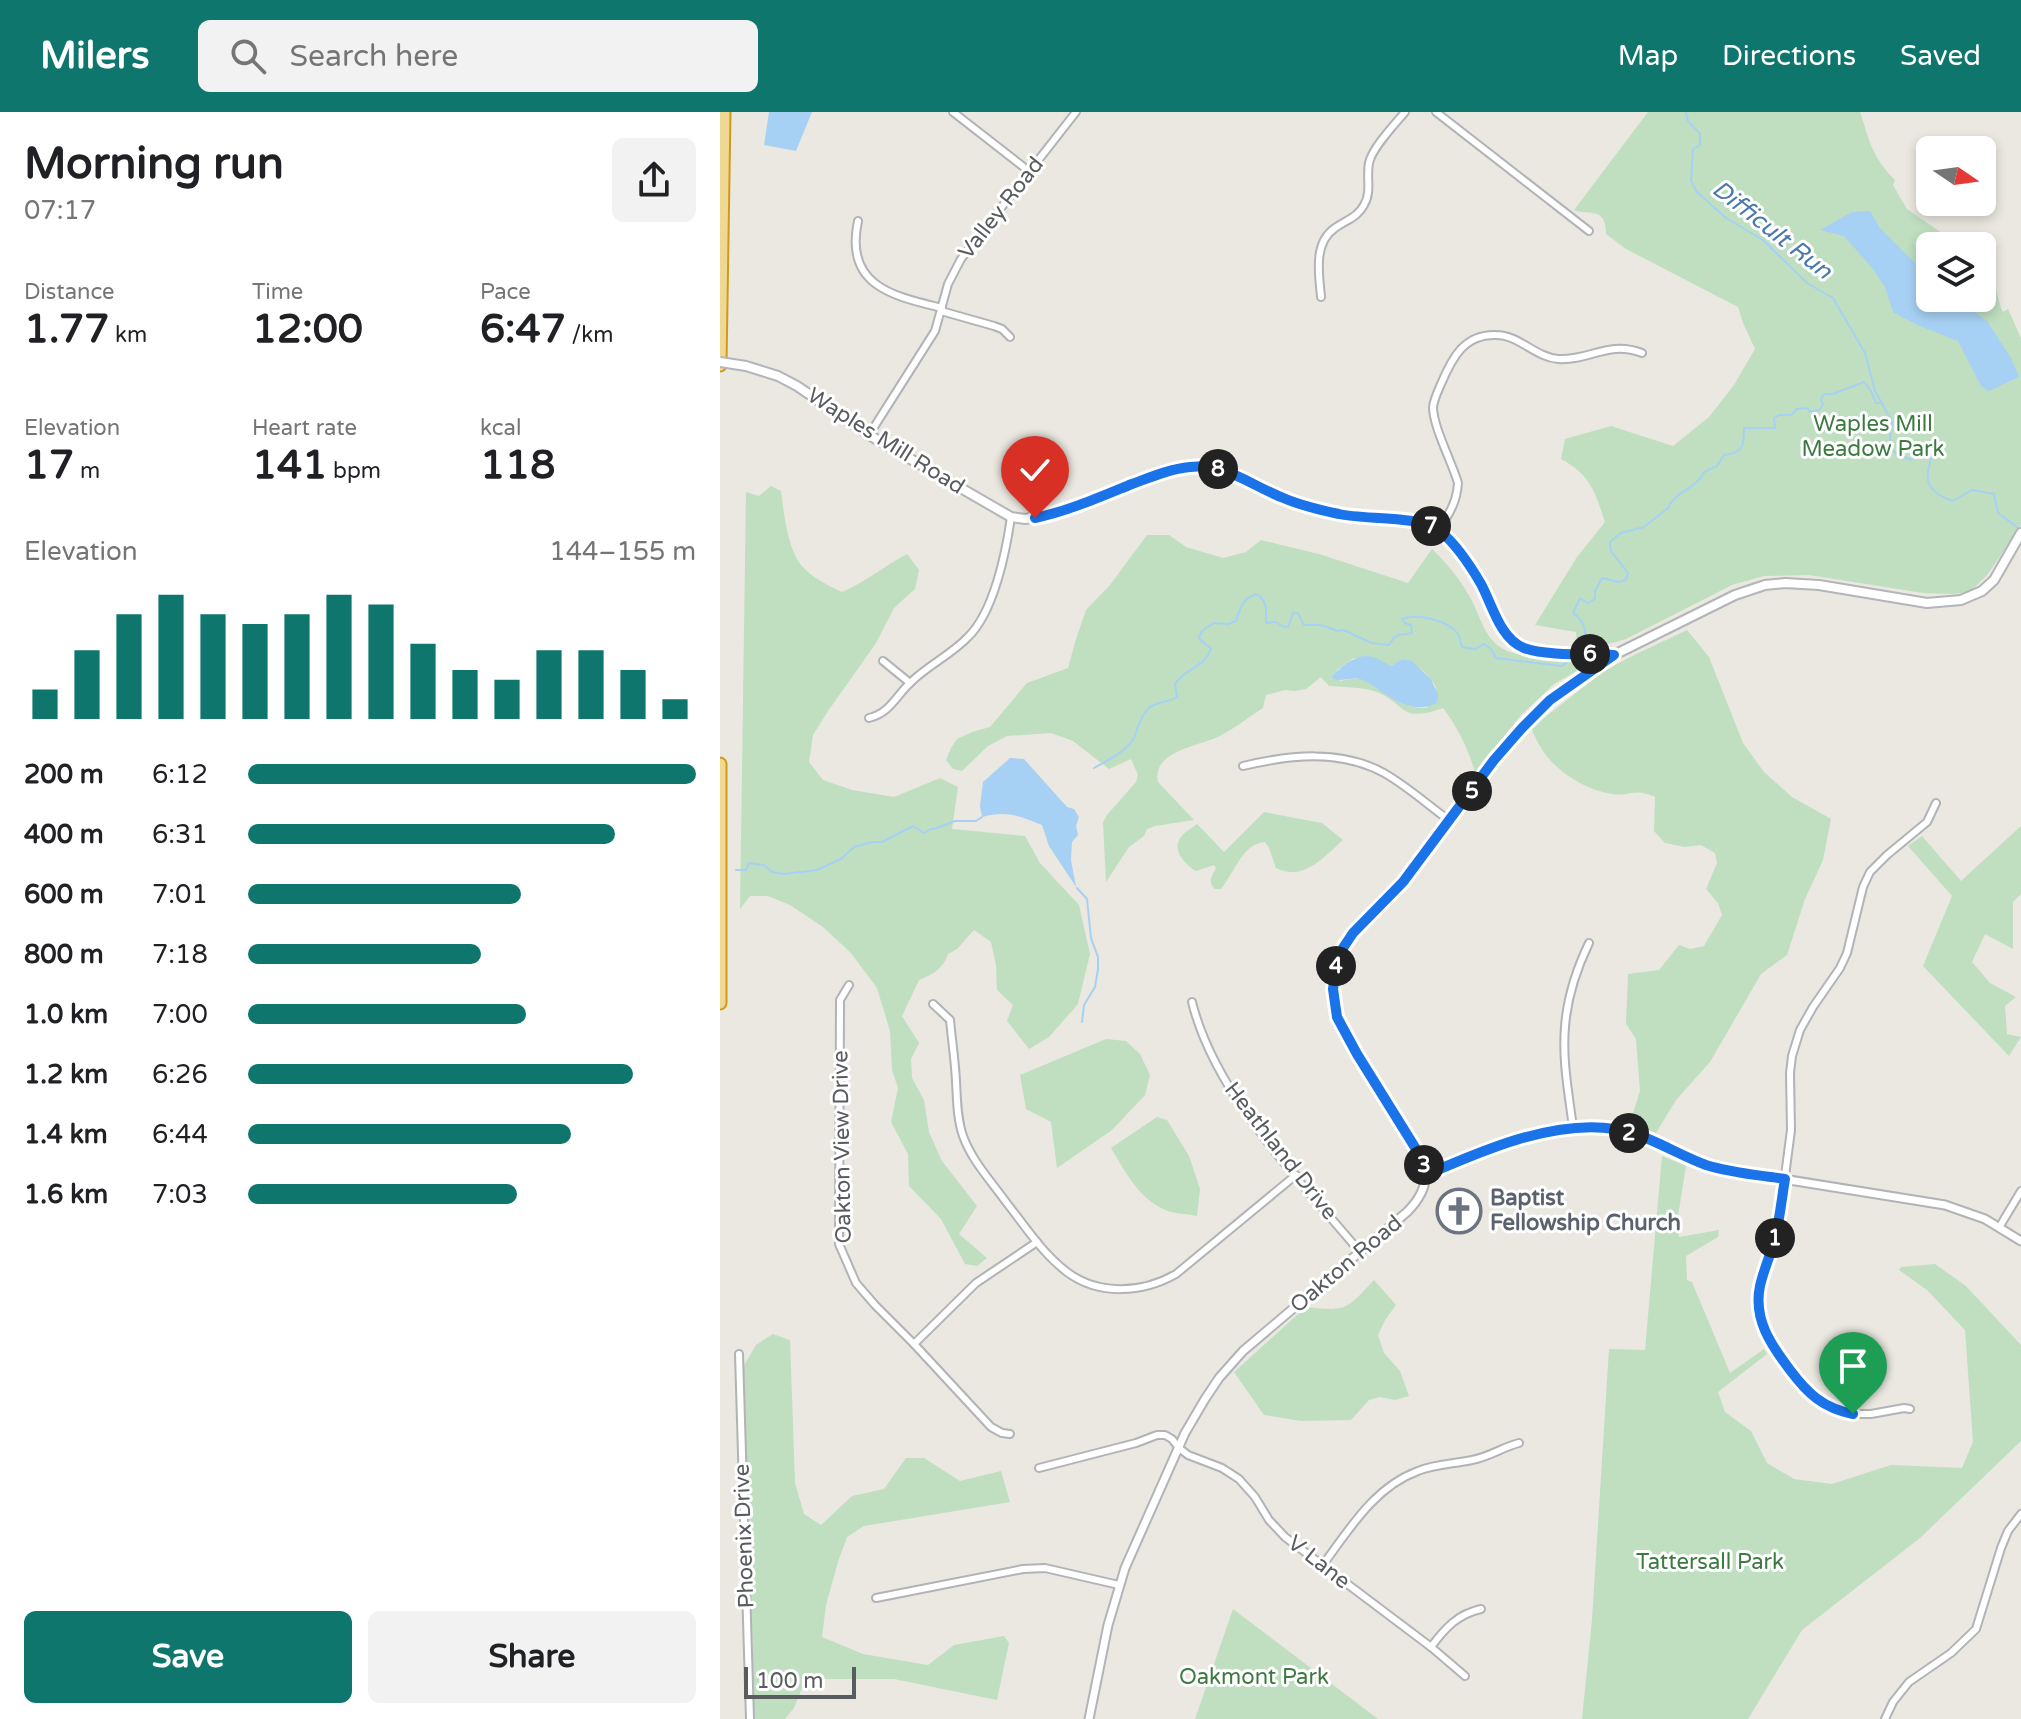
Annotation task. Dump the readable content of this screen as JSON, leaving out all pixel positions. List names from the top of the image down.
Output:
{
  "streets": {
    "main road": ["Waples Mill Road"],
    "street": [
      "Valley Road",
      "Oakton View Drive",
      "Heathland Drive",
      "Oakton Road",
      "Phoenix Drive",
      "V Lane"
    ]
  },
  "crossings": [
    ["Valley Road", "Waples Mill Road"],
    ["Heathland Drive", "Oakton Road"],
    ["Oakton Road", "V Lane"]
  ],
  "water": ["Difficult Run"],
  "parks": ["Waples Mill Meadow Park", "Tattersall Park", "Oakmont Park"],
  "places": {
    "church": ["Baptist Fellowship Church"]
  },
  "scale_bar": "100 m",
  "north": "right",
  "page": {
    "header": "Milers",
    "search": "Search here",
    "nav": ["Map", "Directions", "Saved"],
    "heading": ["Morning run", "07:17"],
    "stats": [
      ["Distance", "1.77 km"],
      ["Time", "12:00"],
      ["Pace", "6:47 /km"],
      ["Elevation", "17 m"],
      ["Heart rate", "141 bpm"],
      ["kcal", "118"]
    ],
    "pins": [
      "8",
      "7",
      "6",
      "5",
      "4",
      "2",
      "3",
      "1"
    ],
    "chart": ["Elevation", "144–155 m"],
    "list": [
      {
        "name": "200 m",
        "note": "6:12"
      },
      {
        "name": "400 m",
        "note": "6:31"
      },
      {
        "name": "600 m",
        "note": "7:01"
      },
      {
        "name": "800 m",
        "note": "7:18"
      },
      {
        "name": "1.0 km",
        "note": "7:00"
      },
      {
        "name": "1.2 km",
        "note": "6:26"
      },
      {
        "name": "1.4 km",
        "note": "6:44"
      },
      {
        "name": "1.6 km",
        "note": "7:03"
      }
    ],
    "buttons": ["Save", "Share"],
    "scale": "100 m"
  }
}
